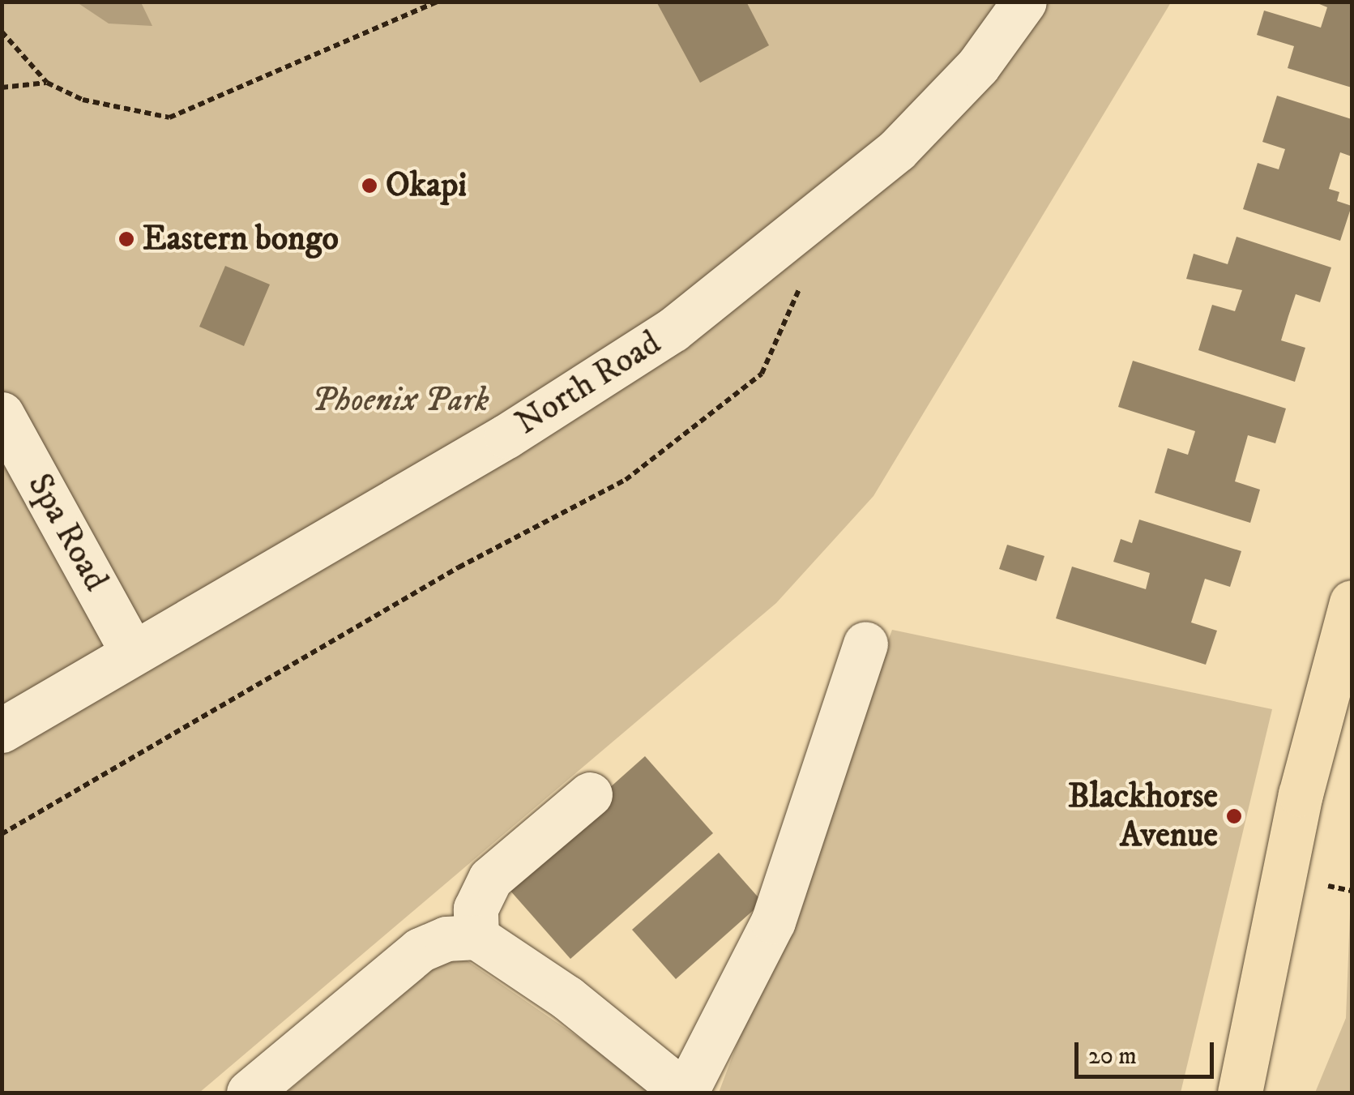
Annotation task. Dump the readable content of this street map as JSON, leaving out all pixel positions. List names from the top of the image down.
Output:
{
  "streets": {
    "street": ["North Road", "Spa Road"]
  },
  "crossings": [
    ["North Road", "Spa Road"]
  ],
  "parks": ["Phoenix Park"],
  "places": ["Okapi", "Eastern bongo", "Blackhorse Avenue"],
  "scale_bar": "20 m"
}
